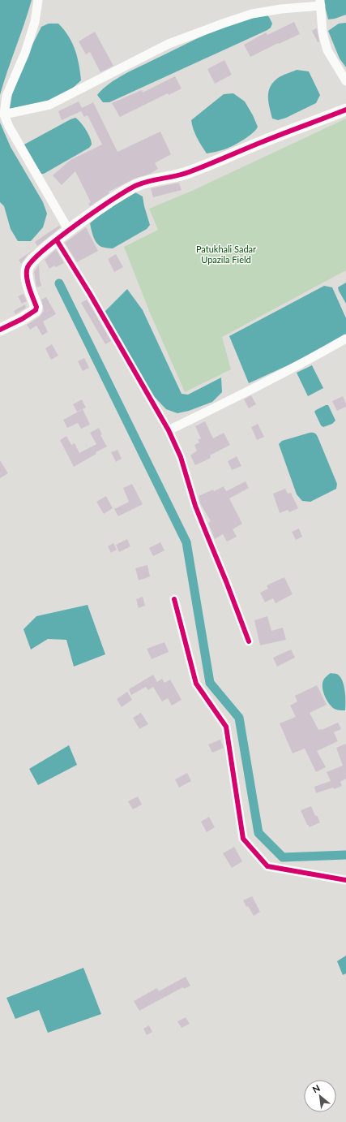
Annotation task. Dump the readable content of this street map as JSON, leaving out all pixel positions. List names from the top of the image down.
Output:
{
  "parks": ["Patukhali Sadar Upazila Field"],
  "north": "top left"
}
